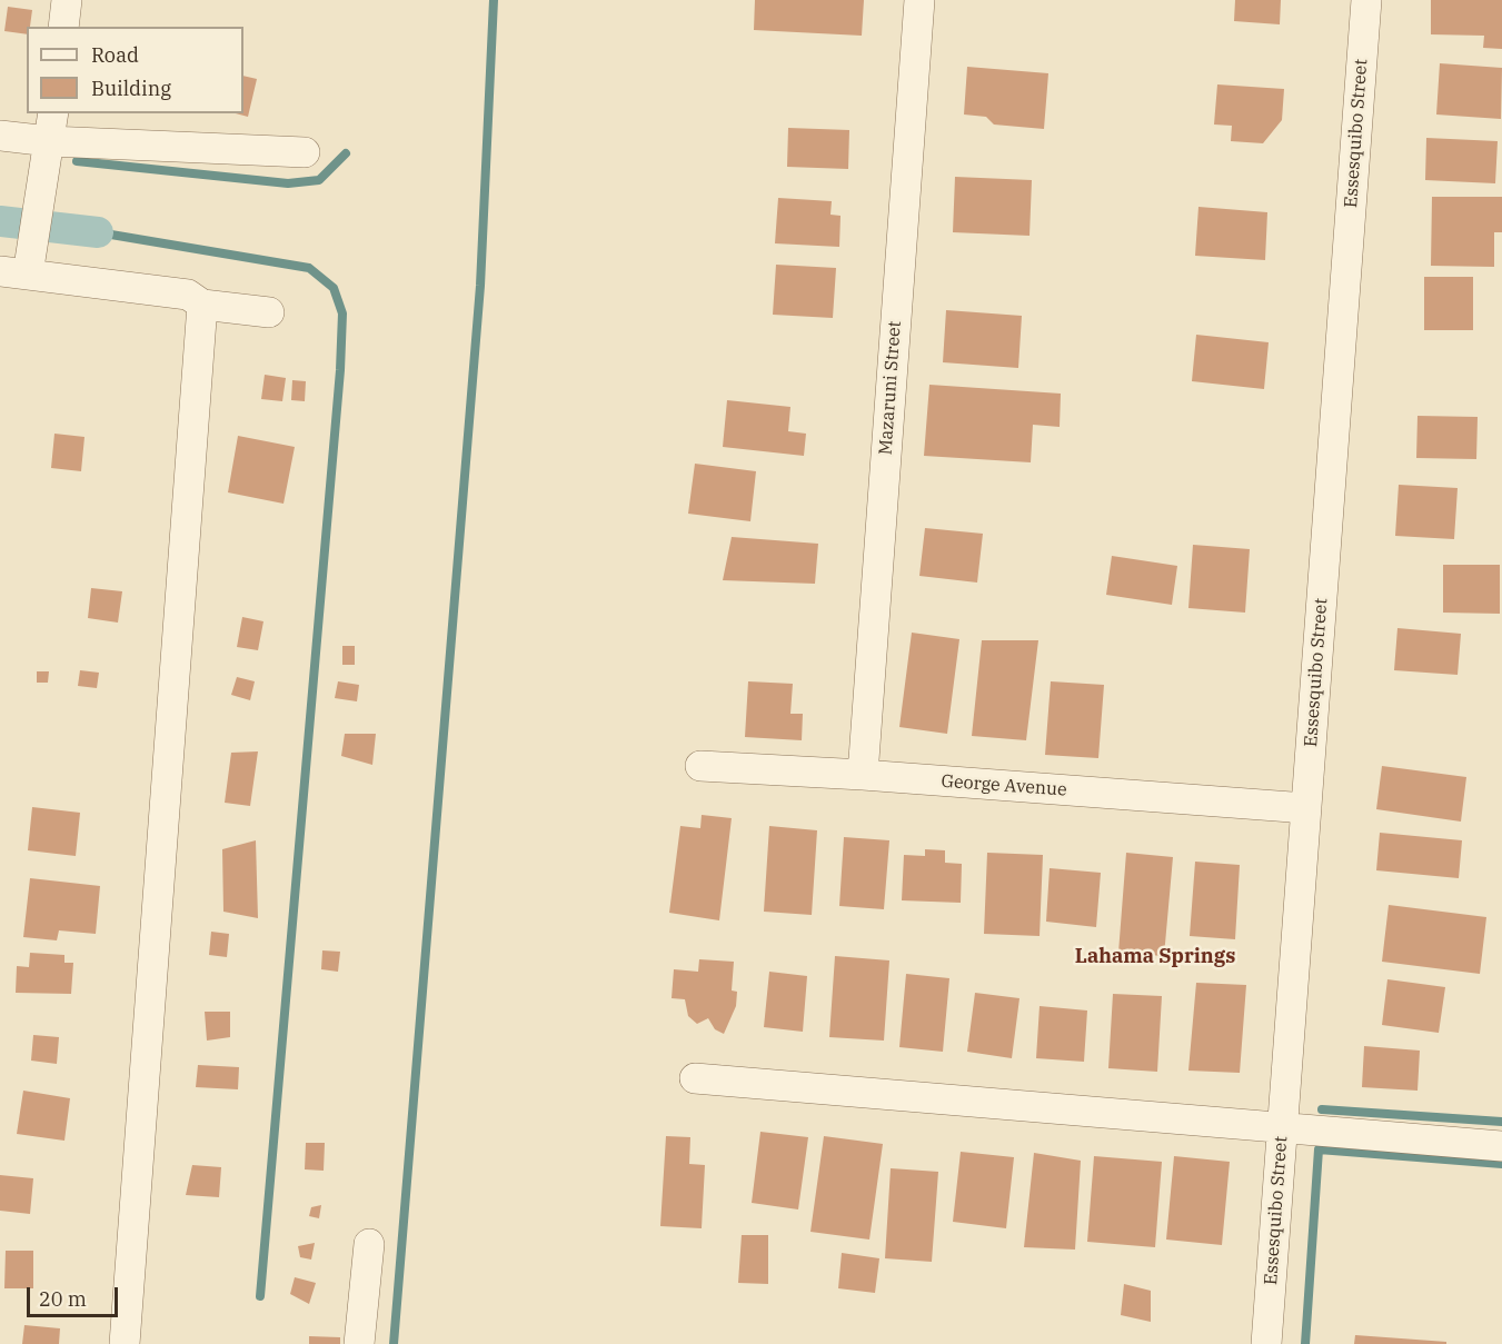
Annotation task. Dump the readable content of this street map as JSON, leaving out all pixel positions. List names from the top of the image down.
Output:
{
  "streets": {
    "street": ["Essesquibo Street", "Mazaruni Street", "George Avenue"]
  },
  "crossings": [
    ["Essesquibo Street", "George Avenue"],
    ["Mazaruni Street", "George Avenue"]
  ],
  "districts": ["Lahama Springs"],
  "legend": ["Road", "Building"],
  "scale_bar": "20 m"
}
